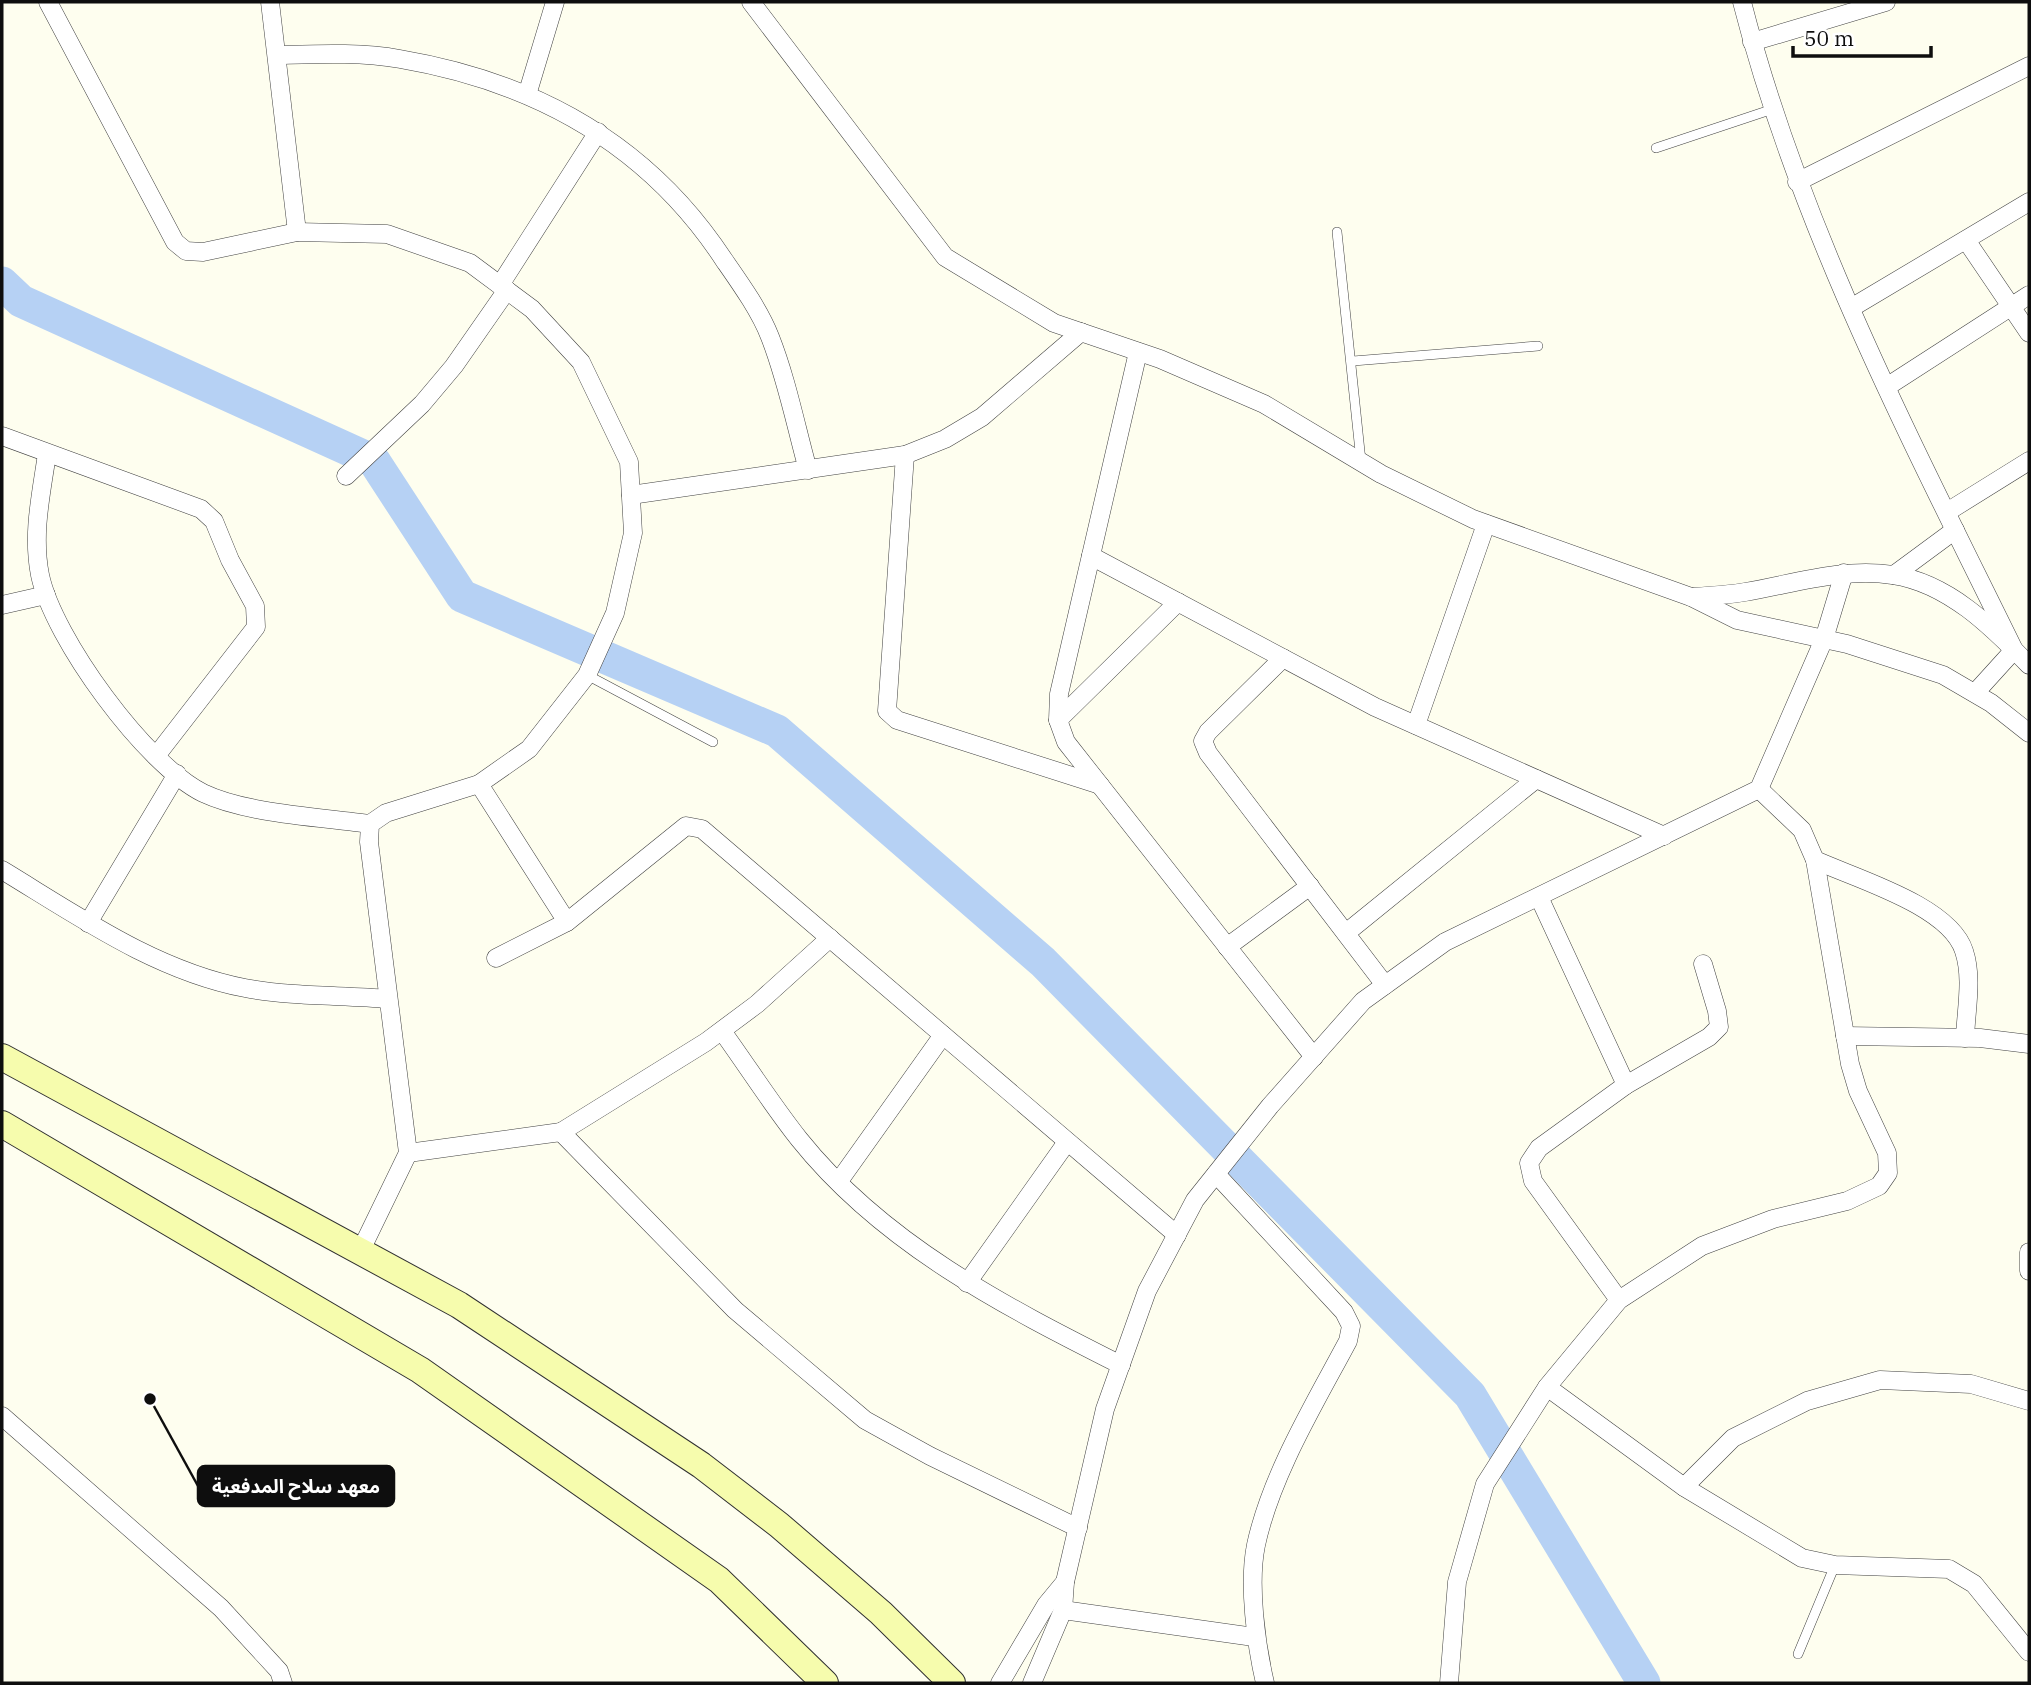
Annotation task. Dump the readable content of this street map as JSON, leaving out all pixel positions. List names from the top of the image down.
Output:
{
  "places": ["معهد سلاح المدفعية"],
  "scale_bar": "50 m"
}
